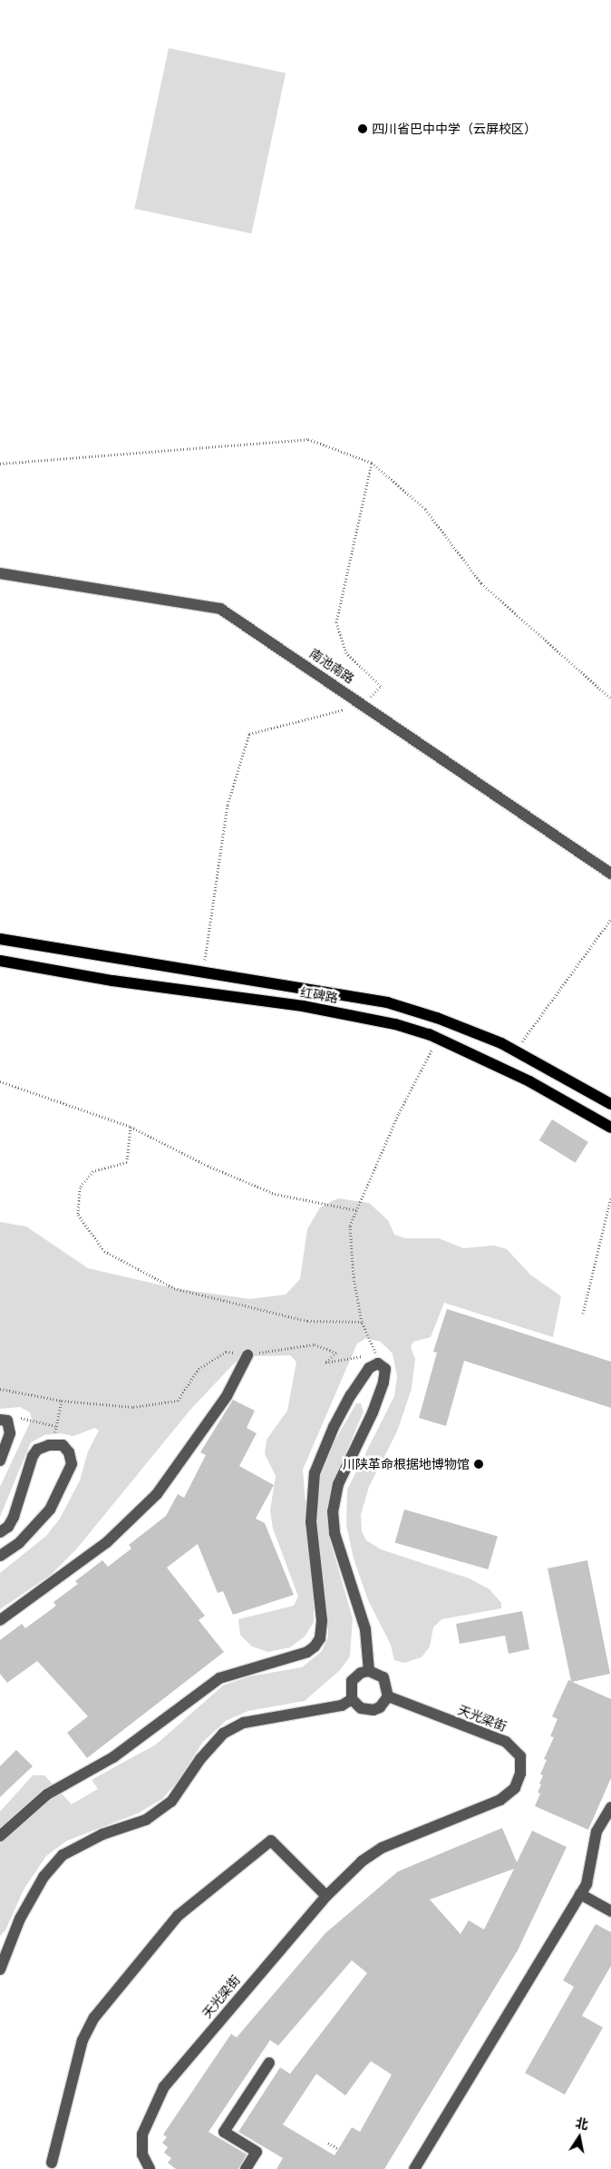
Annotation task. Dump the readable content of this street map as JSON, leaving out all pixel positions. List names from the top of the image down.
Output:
{
  "streets": {
    "main road": ["红碑路"],
    "street": ["南池南路", "天光梁街"]
  },
  "places": ["四川省巴中中学（云屏校区）", "川陕革命根据地博物馆"],
  "north": "top"
}
